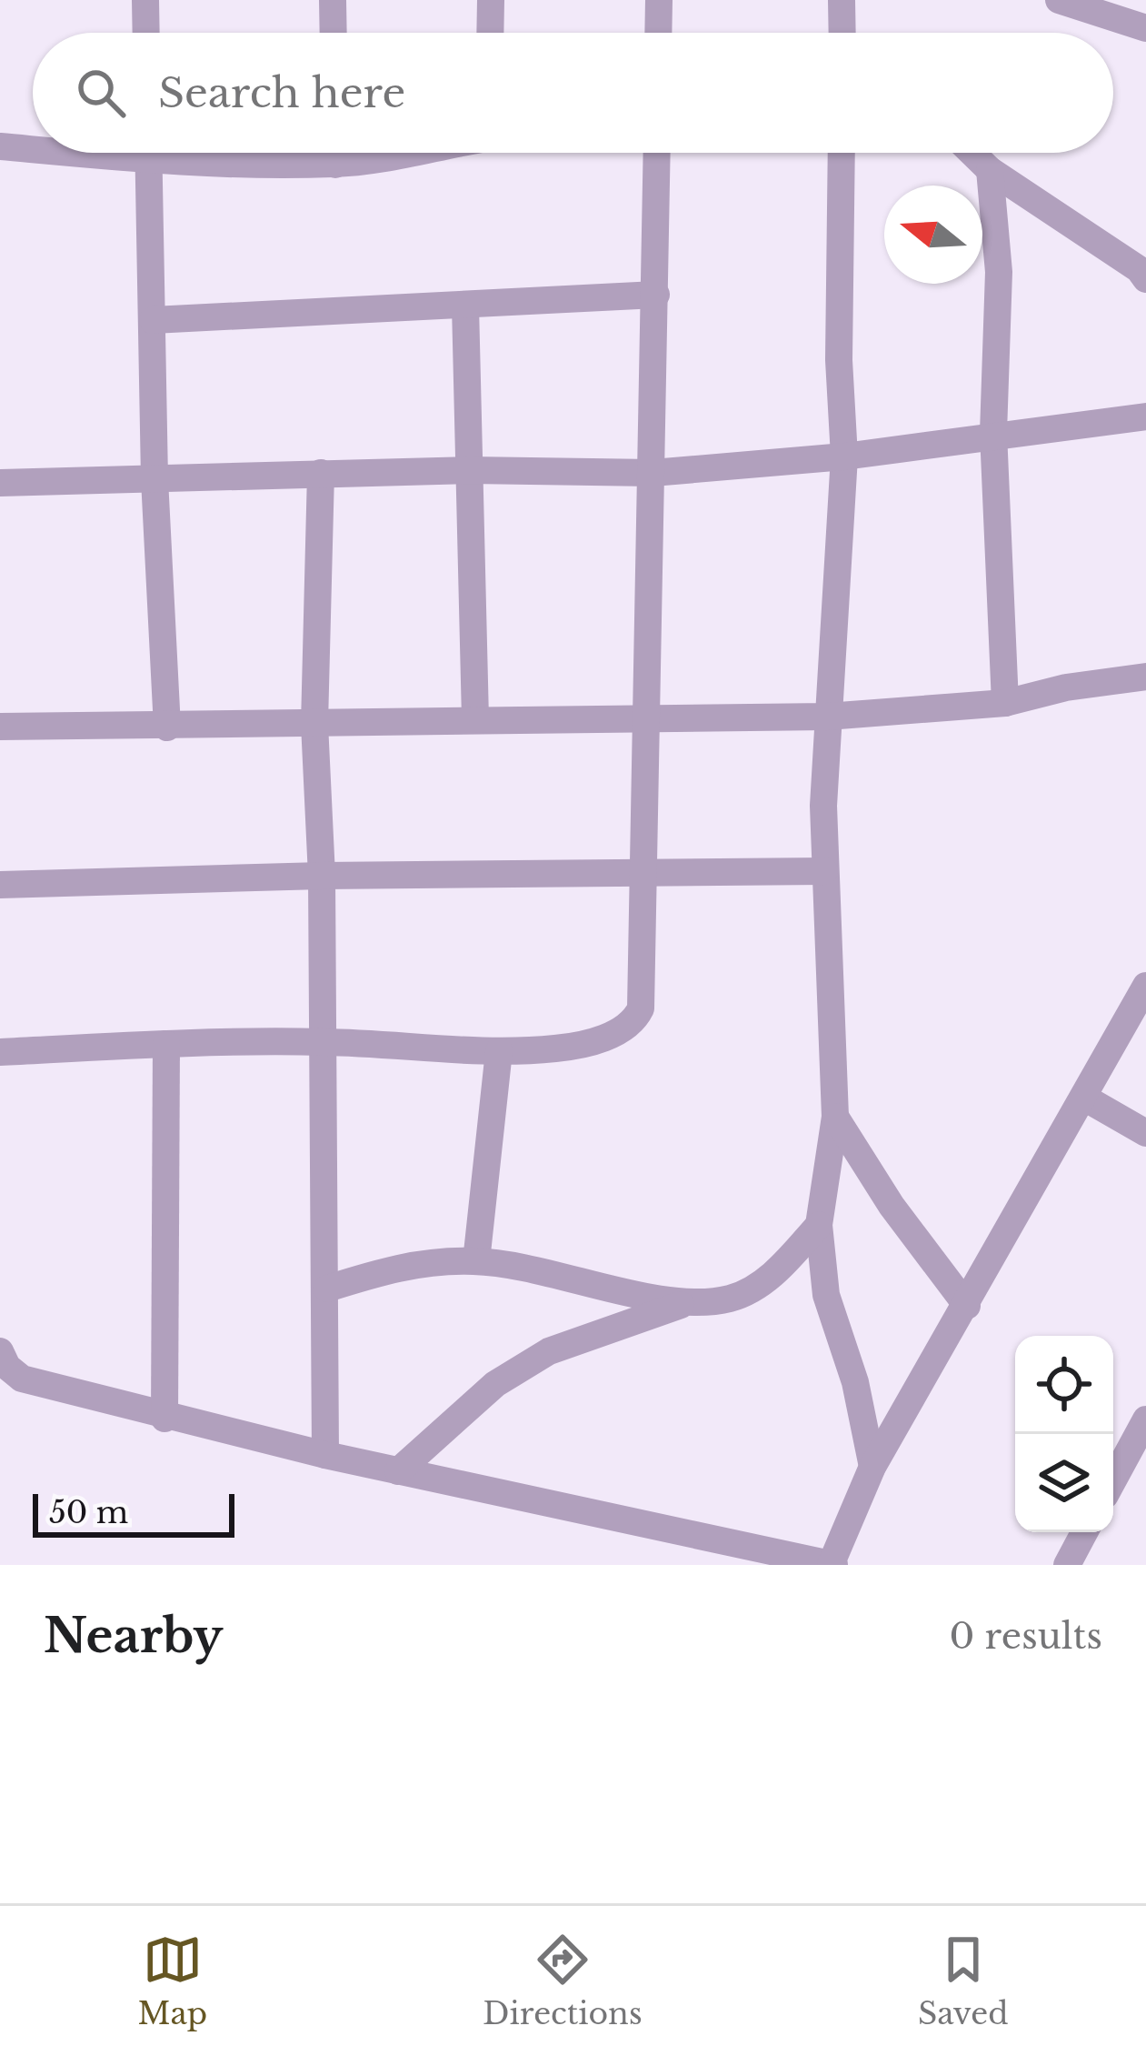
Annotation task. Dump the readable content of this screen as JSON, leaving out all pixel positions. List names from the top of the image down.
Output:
{
  "scale_bar": "50 m",
  "north": "left",
  "page": {
    "search": "Search here",
    "scale": "50 m",
    "heading": ["Nearby", "0 results"],
    "nav": ["Map", "Directions", "Saved"]
  }
}
